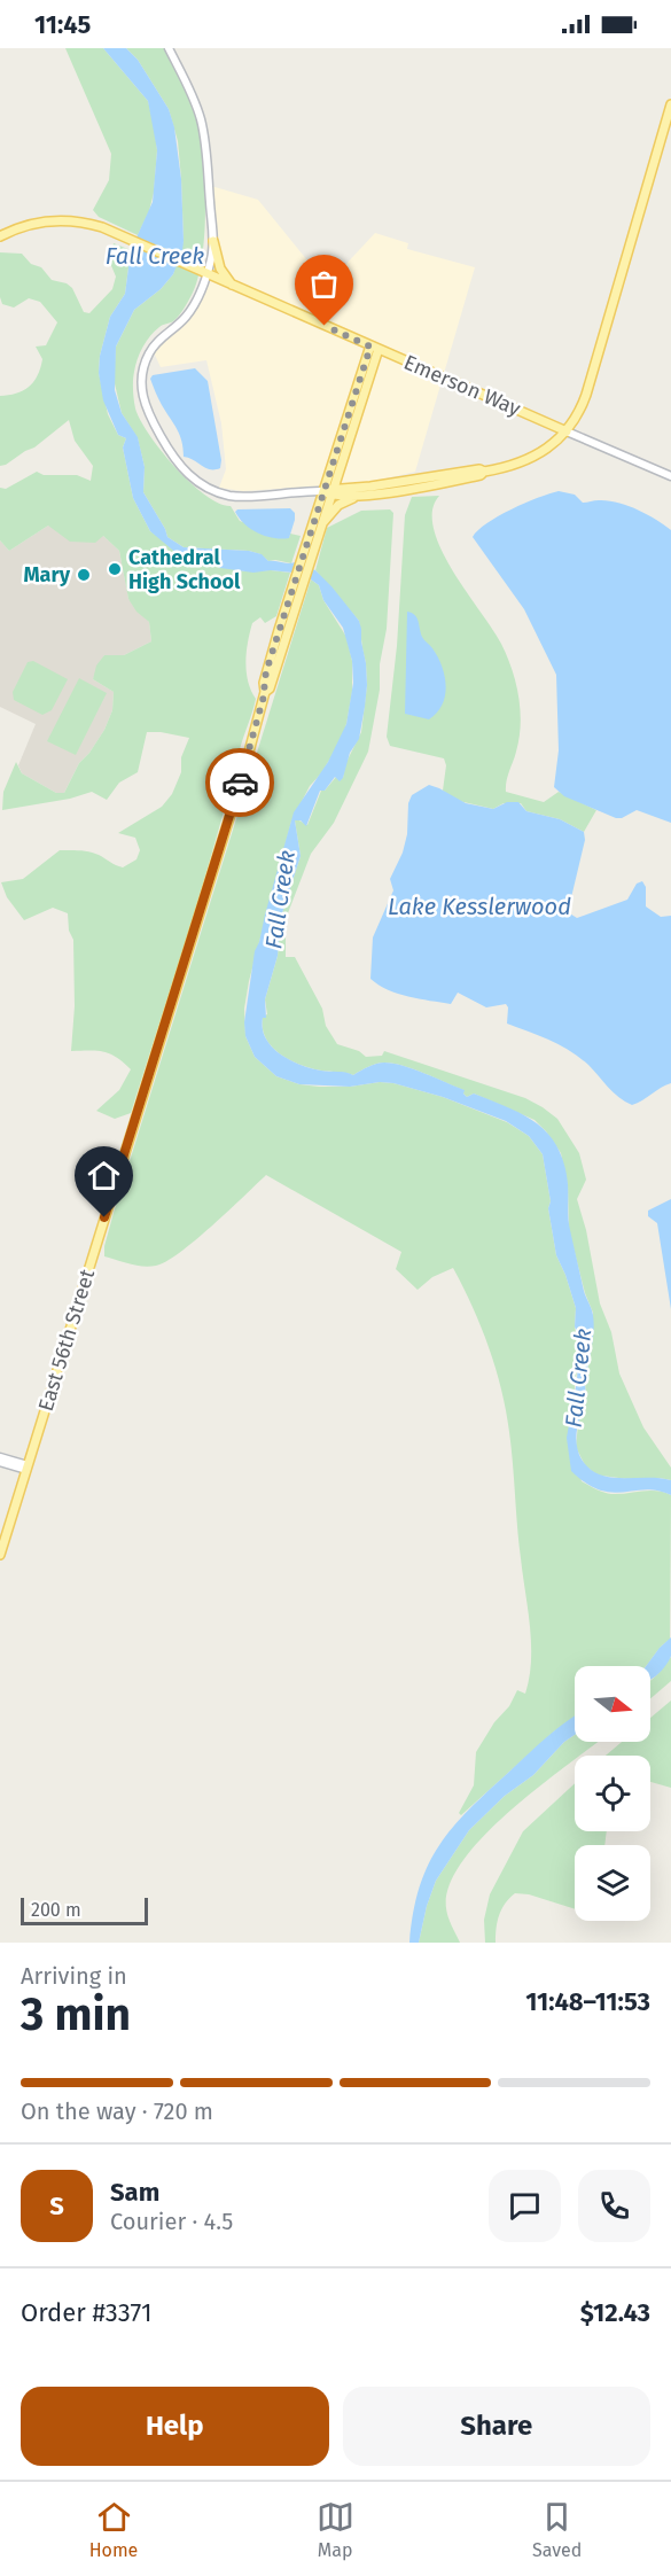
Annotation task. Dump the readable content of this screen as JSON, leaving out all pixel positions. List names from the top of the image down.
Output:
{
  "streets": {
    "main road": ["Emerson Way", "East 56th Street"]
  },
  "crossings": [
    ["Emerson Way", "East 56th Street"]
  ],
  "water": ["Fall Creek", "Lake Kesslerwood"],
  "places": ["Cathedral High School", "Mary"],
  "scale_bar": "200 m",
  "north": "right",
  "page": {
    "status": "11:45",
    "scale": "200 m",
    "heading": ["3 min", "Arriving in", "11:48–11:53"],
    "panel": [
      "Sam",
      "Courier · 4.5",
      "Order #3371",
      "$12.43"
    ],
    "bar": "On the way · 720 m",
    "round": "S",
    "buttons": ["Help", "Share"],
    "tabs": ["Home", "Map", "Saved"]
  }
}
